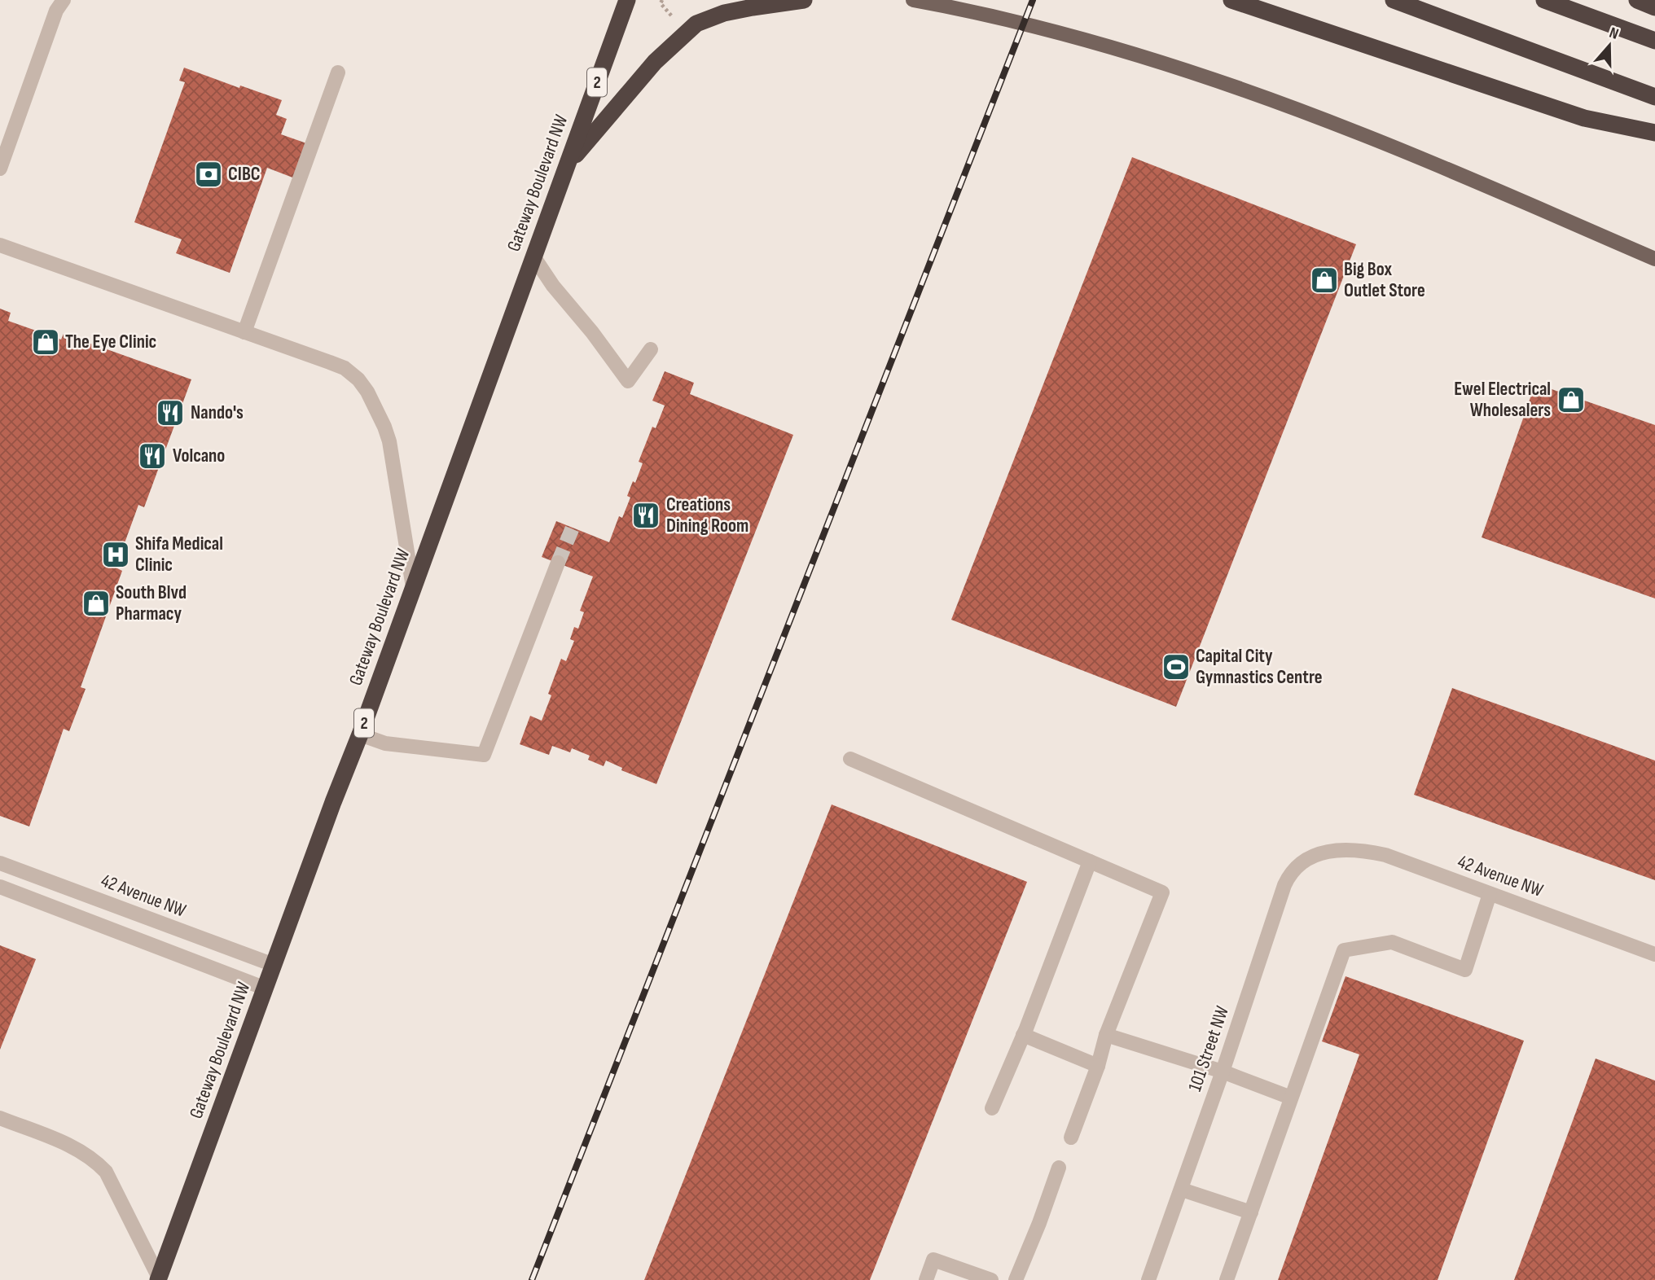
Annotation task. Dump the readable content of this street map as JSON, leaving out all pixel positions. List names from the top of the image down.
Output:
{
  "streets": {
    "highway": ["2", "Gateway Boulevard NW"],
    "street": ["42 Avenue NW", "101 Street NW"]
  },
  "crossings": [
    ["Gateway Boulevard NW", "42 Avenue NW"],
    ["42 Avenue NW", "101 Street NW"]
  ],
  "places": {
    "bank": ["CIBC"],
    "shop": [
      "Big Box Outlet Store",
      "The Eye Clinic",
      "Ewel Electrical Wholesalers",
      "South Blvd Pharmacy"
    ],
    "restaurant": ["Nando's", "Volcano", "Creations Dining Room"],
    "hospital": ["Shifa Medical Clinic"],
    "sports": ["Capital City Gymnastics Centre"]
  },
  "north": "top"
}
